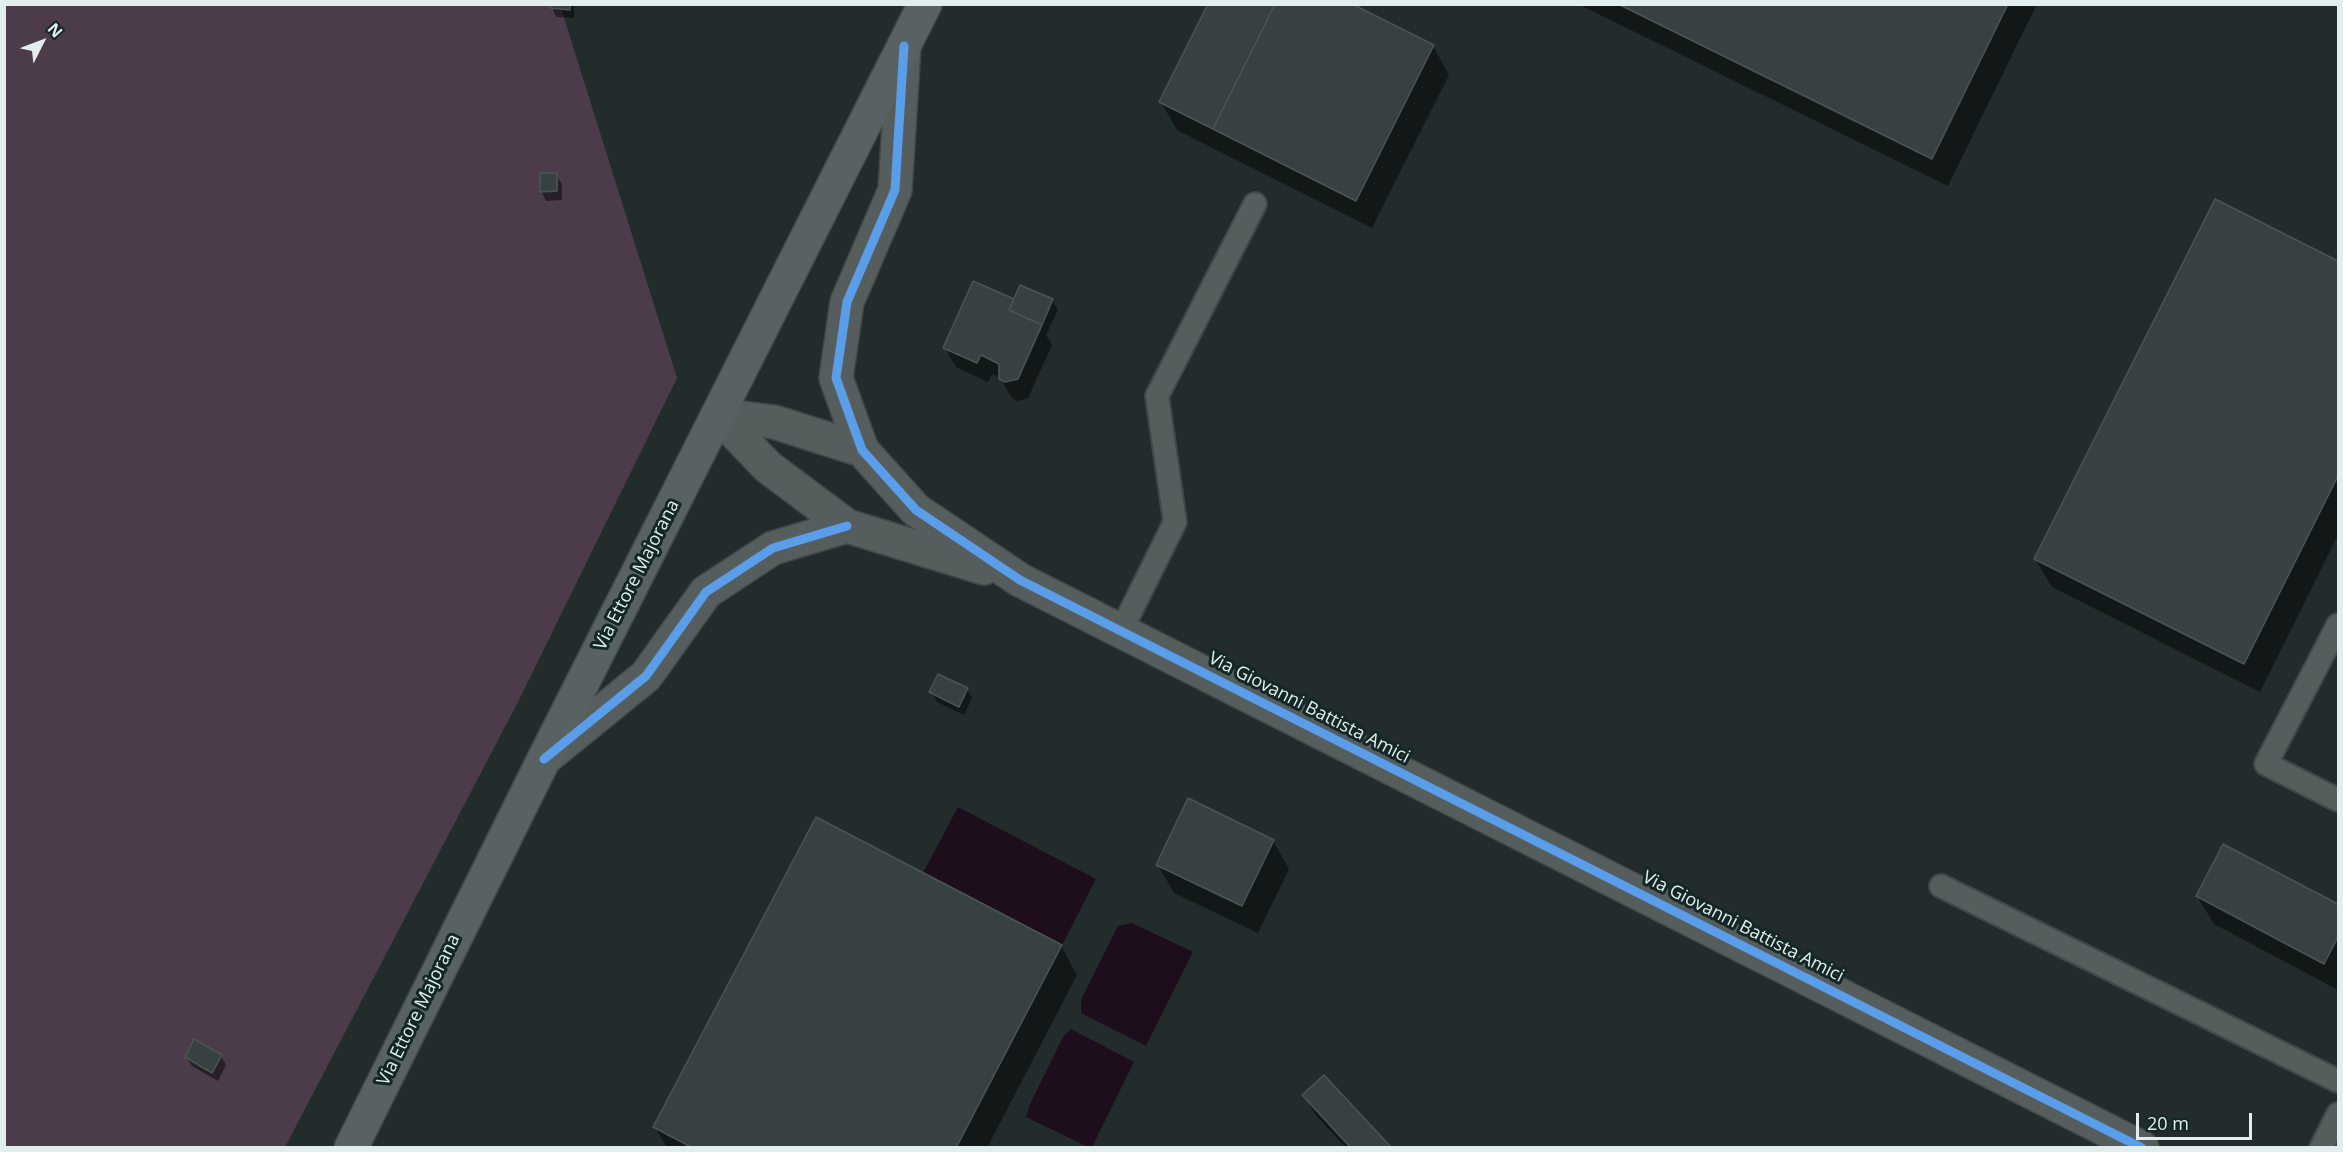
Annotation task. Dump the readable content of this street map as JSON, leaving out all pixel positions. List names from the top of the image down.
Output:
{
  "streets": {
    "main road": ["Via Ettore Majorana"],
    "street": ["Via Giovanni Battista Amici"]
  },
  "crossings": [
    ["Via Ettore Majorana", "Via Giovanni Battista Amici"]
  ],
  "scale_bar": "20 m",
  "north": "top right"
}
